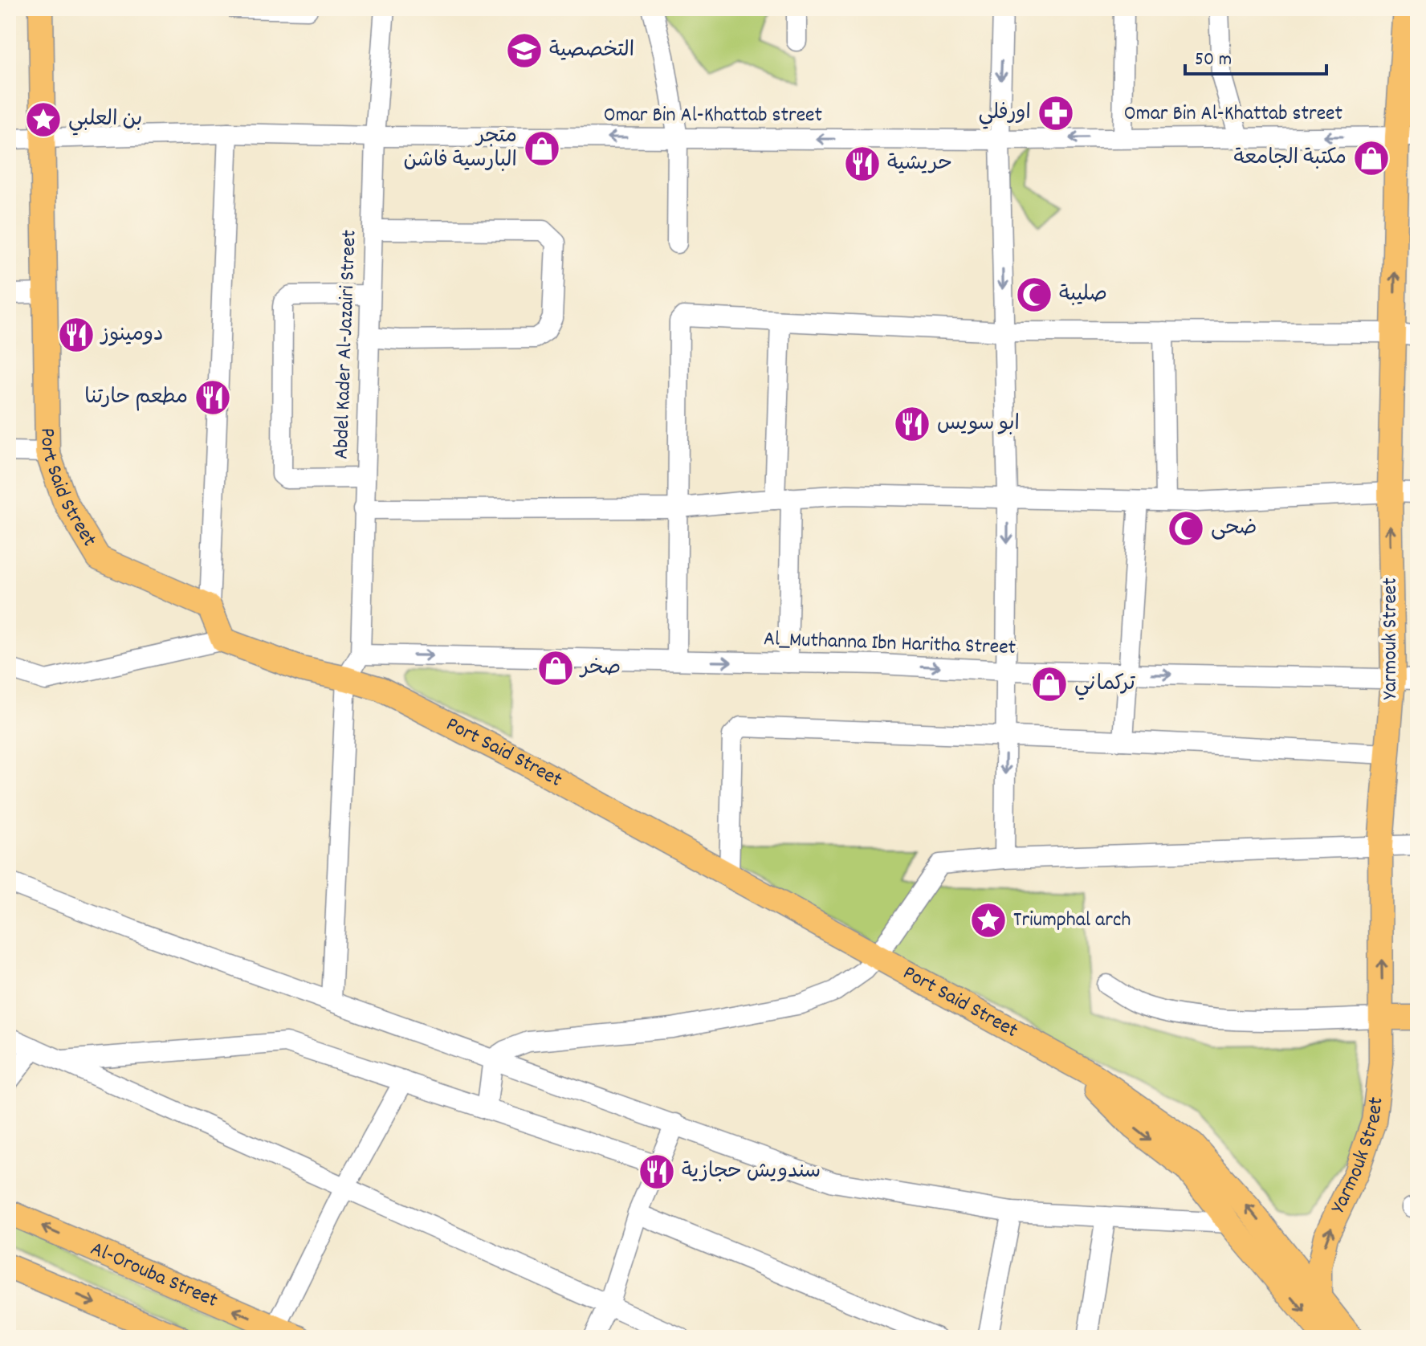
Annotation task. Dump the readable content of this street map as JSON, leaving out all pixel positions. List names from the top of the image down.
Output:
{
  "streets": {
    "main road": ["Port Said Street", "Yarmouk Street", "Al-Orouba Street"],
    "street": ["Omar Bin Al-Khattab street", "Abdel Kader Al-Jazairi Street", "Al_Muthanna Ibn Haritha Street"]
  },
  "crossings": [
    ["Omar Bin Al-Khattab street", "Abdel Kader Al-Jazairi Street"],
    ["Omar Bin Al-Khattab street", "Port Said Street"],
    ["Omar Bin Al-Khattab street", "Yarmouk Street"],
    ["Abdel Kader Al-Jazairi Street", "Al_Muthanna Ibn Haritha Street"],
    ["Yarmouk Street", "Al_Muthanna Ibn Haritha Street"]
  ],
  "one_way": ["Omar Bin Al-Khattab street", "Yarmouk Street"],
  "places": {
    "school or university": ["التخصصية"],
    "pharmacy": ["اورفلي"],
    "place": ["بن العلبي", "Triumphal arch"],
    "shop": [
      "متجر البارسية فاشن",
      "مكتبة الجامعة",
      "صخر",
      "تركماني"
    ],
    "restaurant": [
      "حريشية",
      "دومينوز",
      "مطعم حارتنا",
      "ابو سويس",
      "سندويش حجازية"
    ],
    "mosque": ["صليبة", "ضحى"]
  },
  "scale_bar": "50 m"
}
